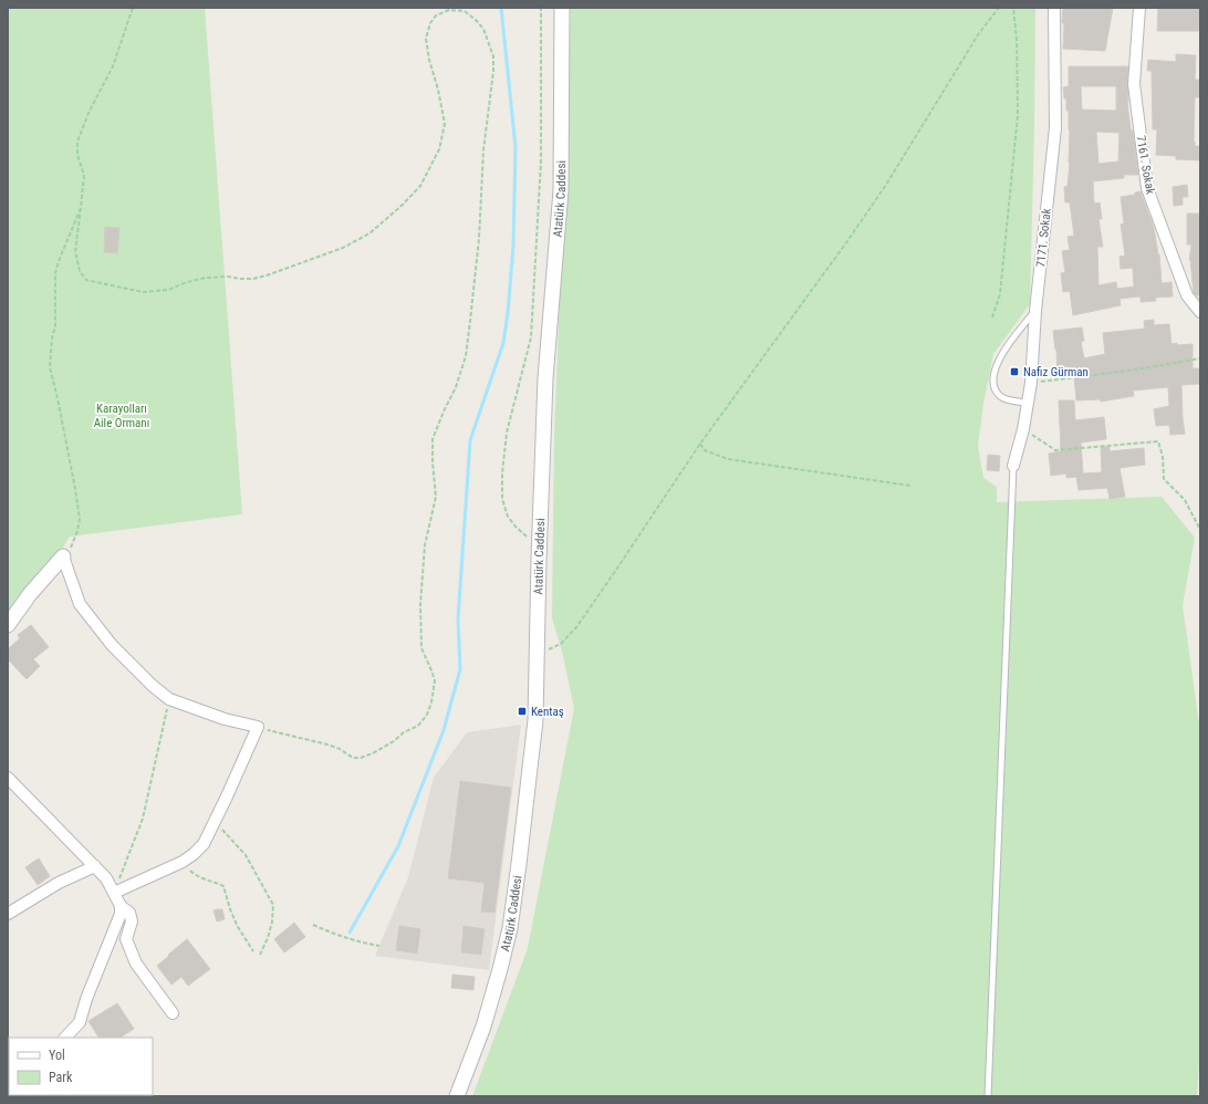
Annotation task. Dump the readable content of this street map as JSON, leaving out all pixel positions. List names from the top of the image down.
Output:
{
  "streets": {
    "street": ["7161. Sokak", "Atatürk Caddesi", "7171. Sokak"]
  },
  "parks": ["Karayolları Aile Ormanı"],
  "places": {
    "transit": ["Nafiz Gürman", "Kentaş"]
  },
  "legend": ["Yol", "Park"]
}
